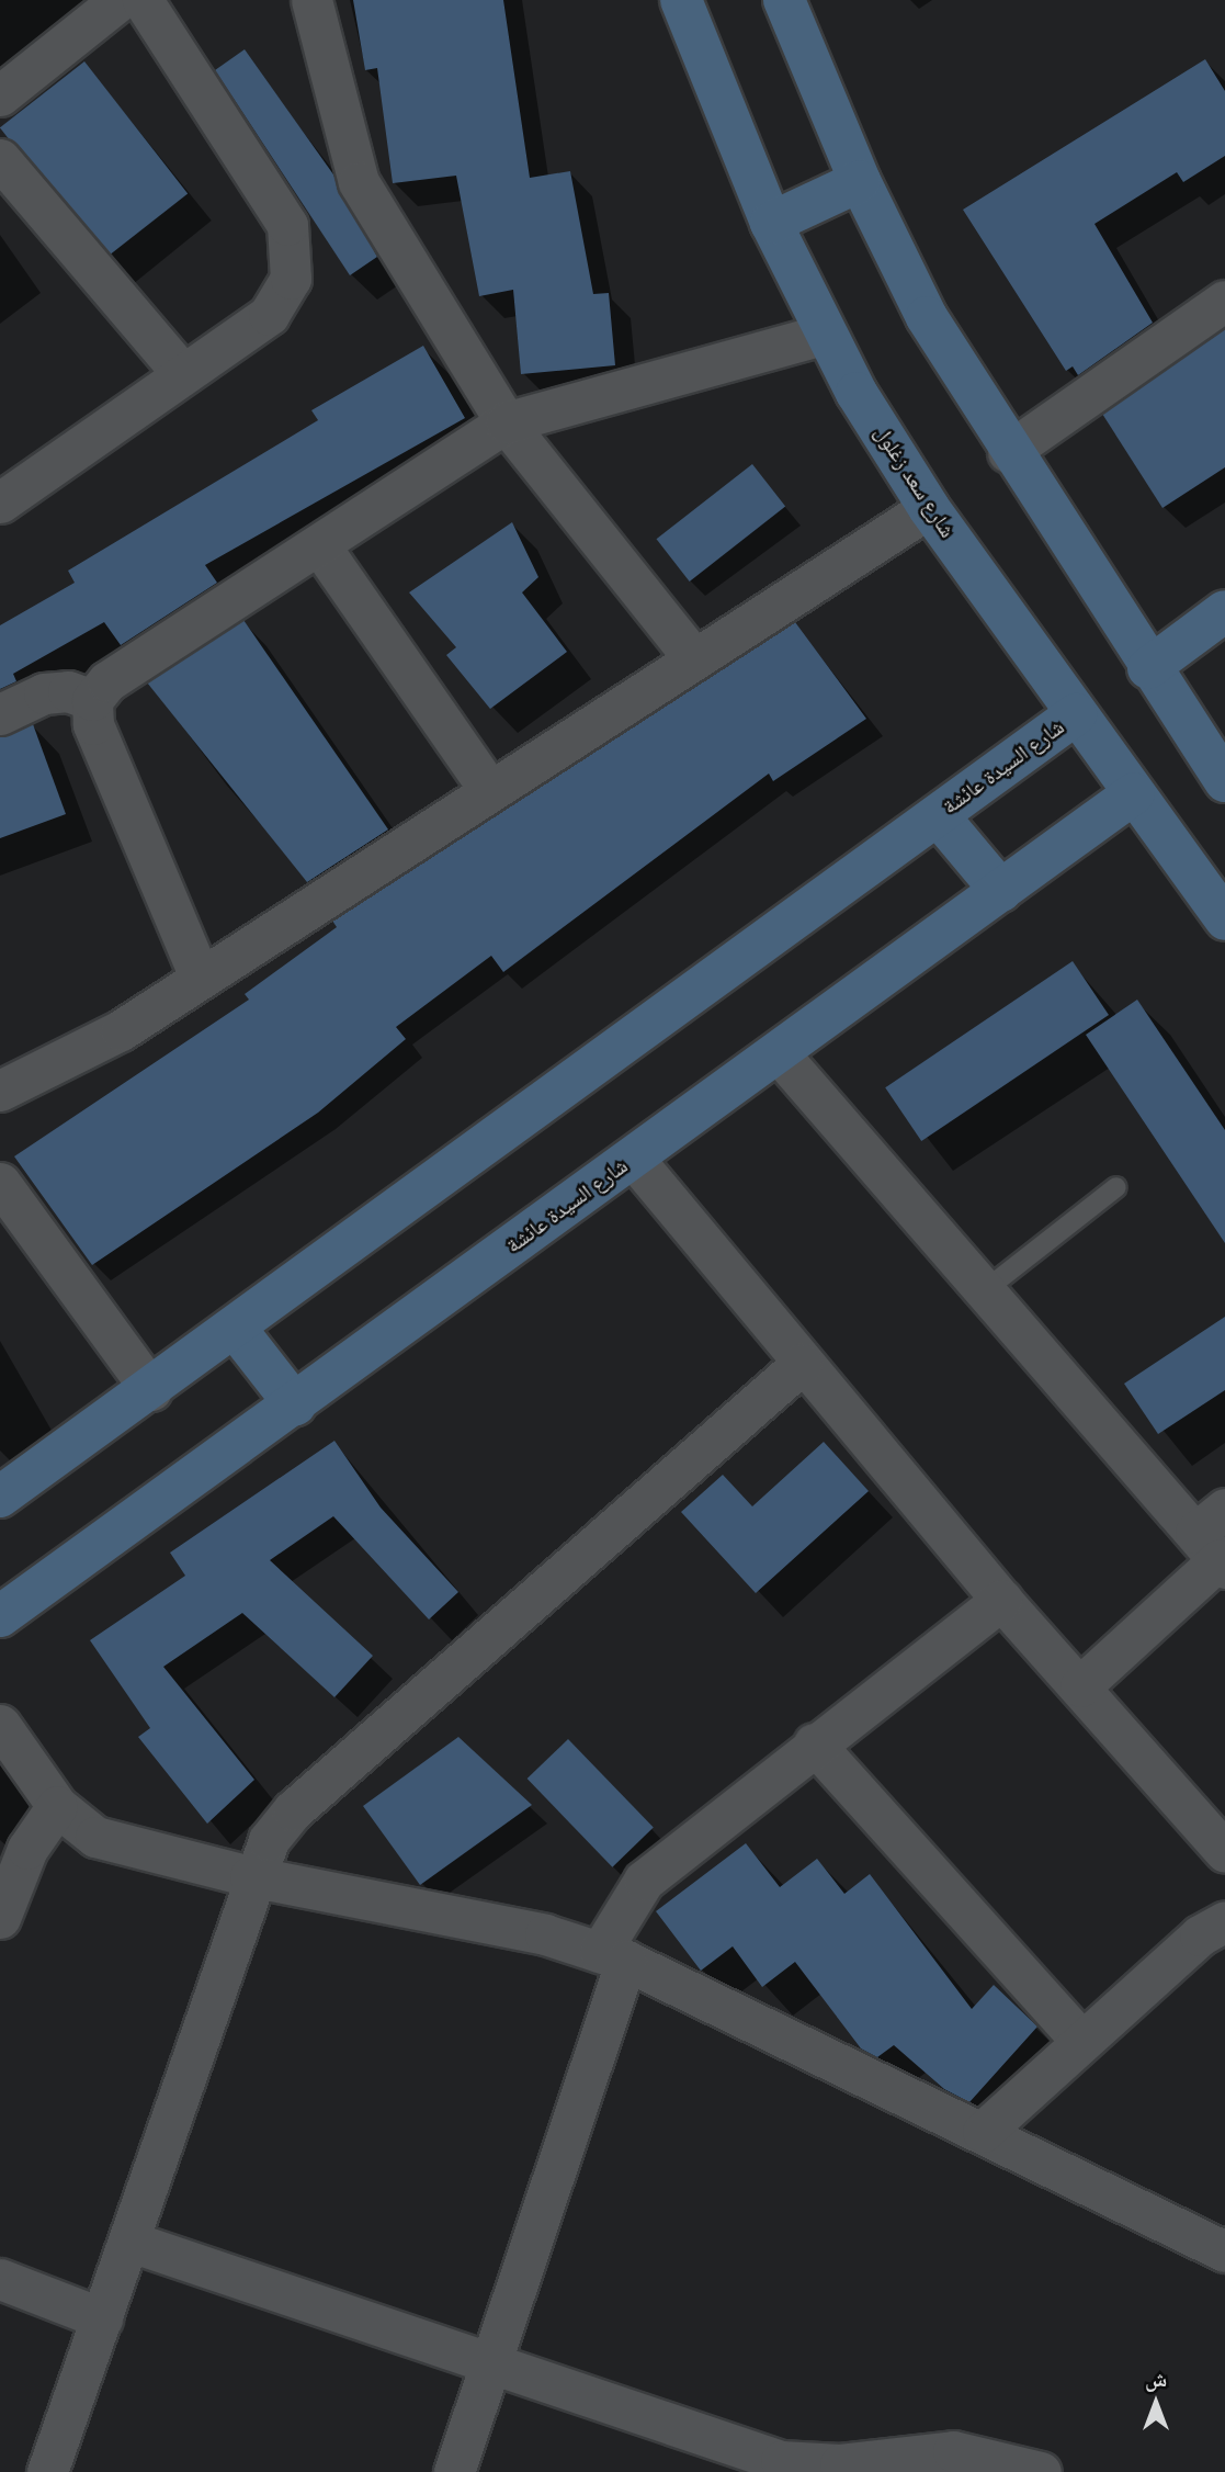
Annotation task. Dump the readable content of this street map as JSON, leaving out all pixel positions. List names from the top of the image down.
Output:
{
  "streets": {
    "street": ["شارع سعد زغلول", "شارع السيدة عائشة"]
  },
  "crossings": [
    ["شارع سعد زغلول", "شارع السيدة عائشة"]
  ],
  "north": "top"
}
